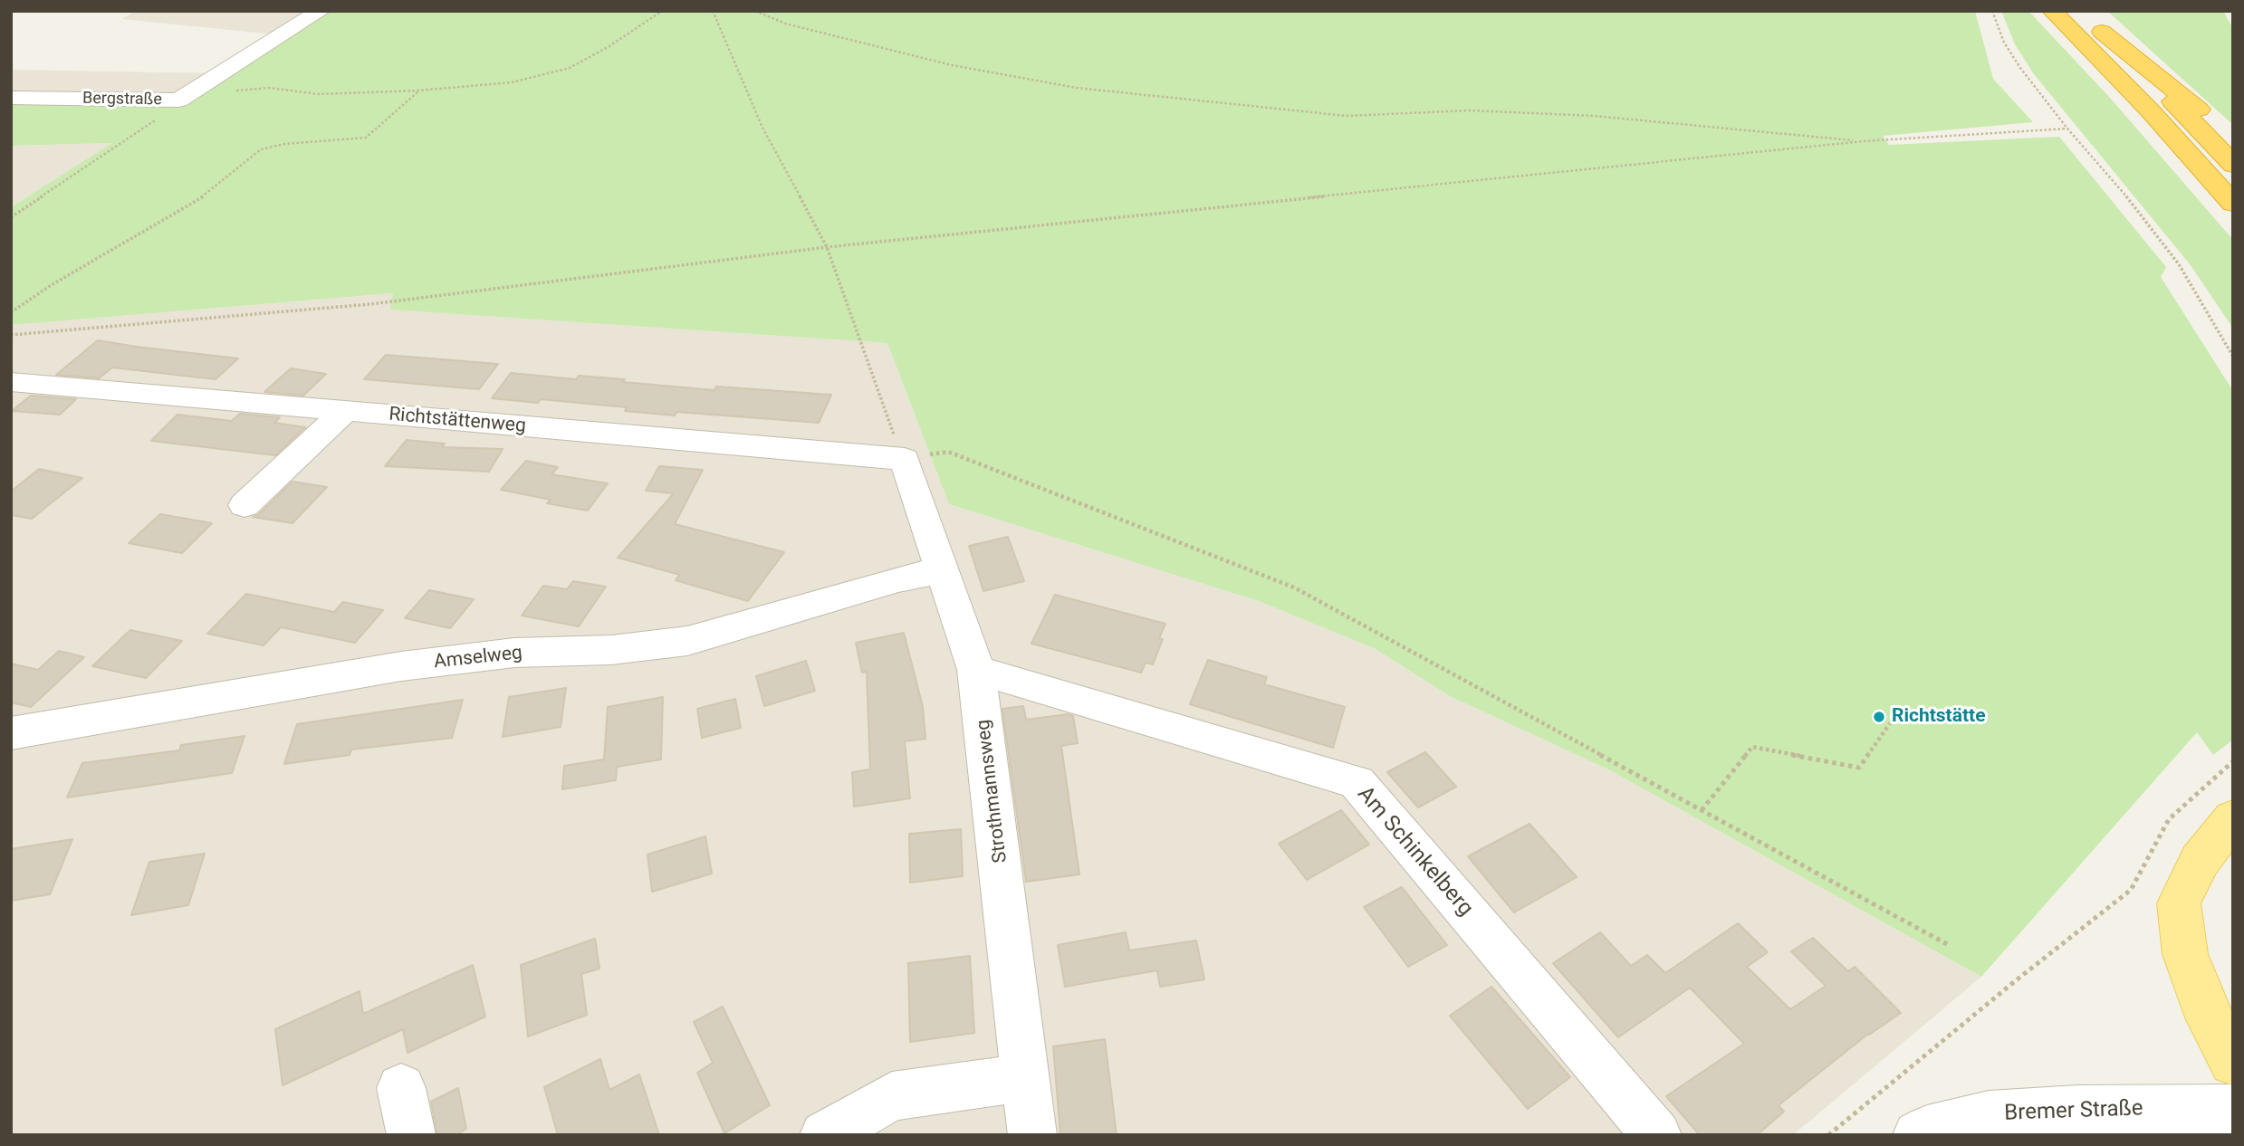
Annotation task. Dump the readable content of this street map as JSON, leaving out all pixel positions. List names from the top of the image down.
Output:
{
  "streets": {
    "street": [
      "Bergstraße",
      "Richtstättenweg",
      "Amselweg",
      "Strothmannsweg",
      "Am Schinkelberg",
      "Bremer Straße"
    ]
  },
  "crossings": [
    ["Richtstättenweg", "Strothmannsweg"],
    ["Amselweg", "Strothmannsweg"],
    ["Strothmannsweg", "Am Schinkelberg"]
  ],
  "places": ["Richtstätte"]
}
